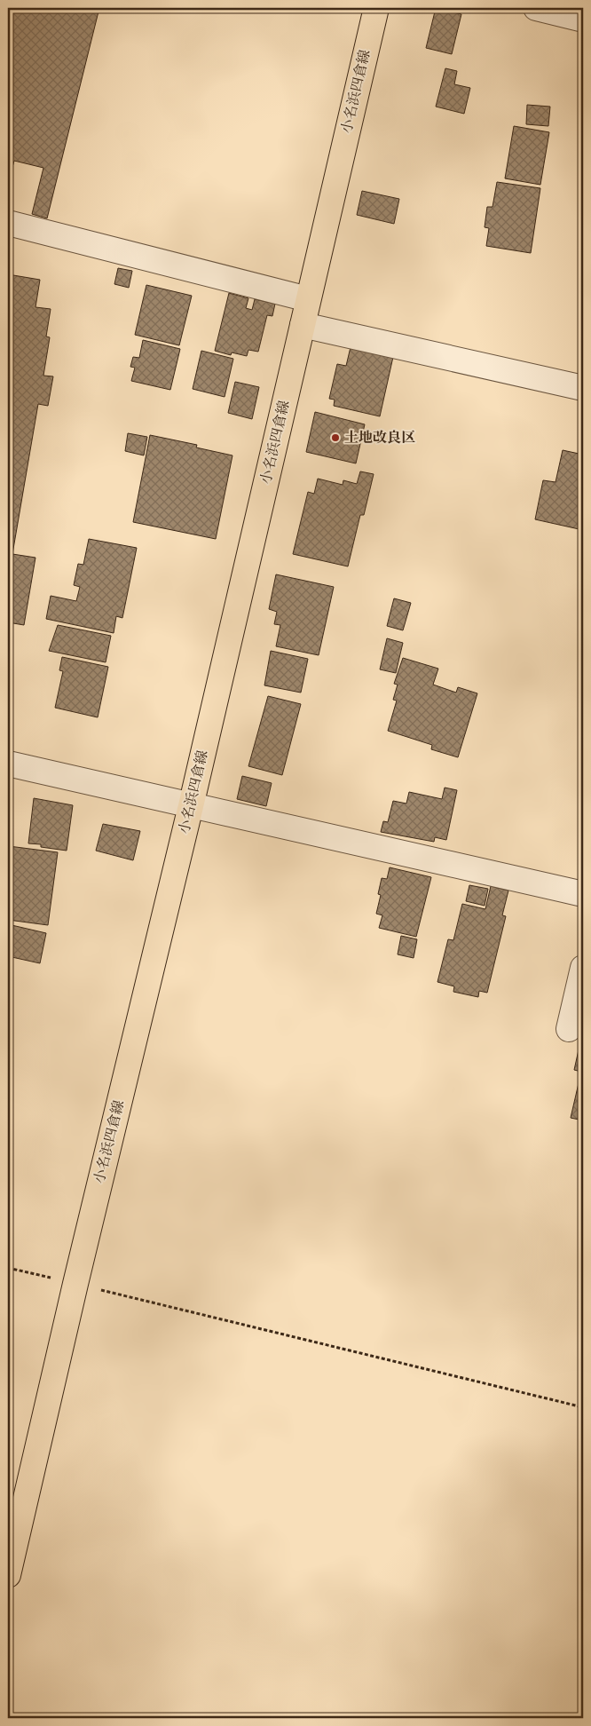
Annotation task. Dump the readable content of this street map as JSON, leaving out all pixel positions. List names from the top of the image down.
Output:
{
  "streets": {
    "main road": ["小名浜四倉線"]
  },
  "places": ["土地改良区"]
}
